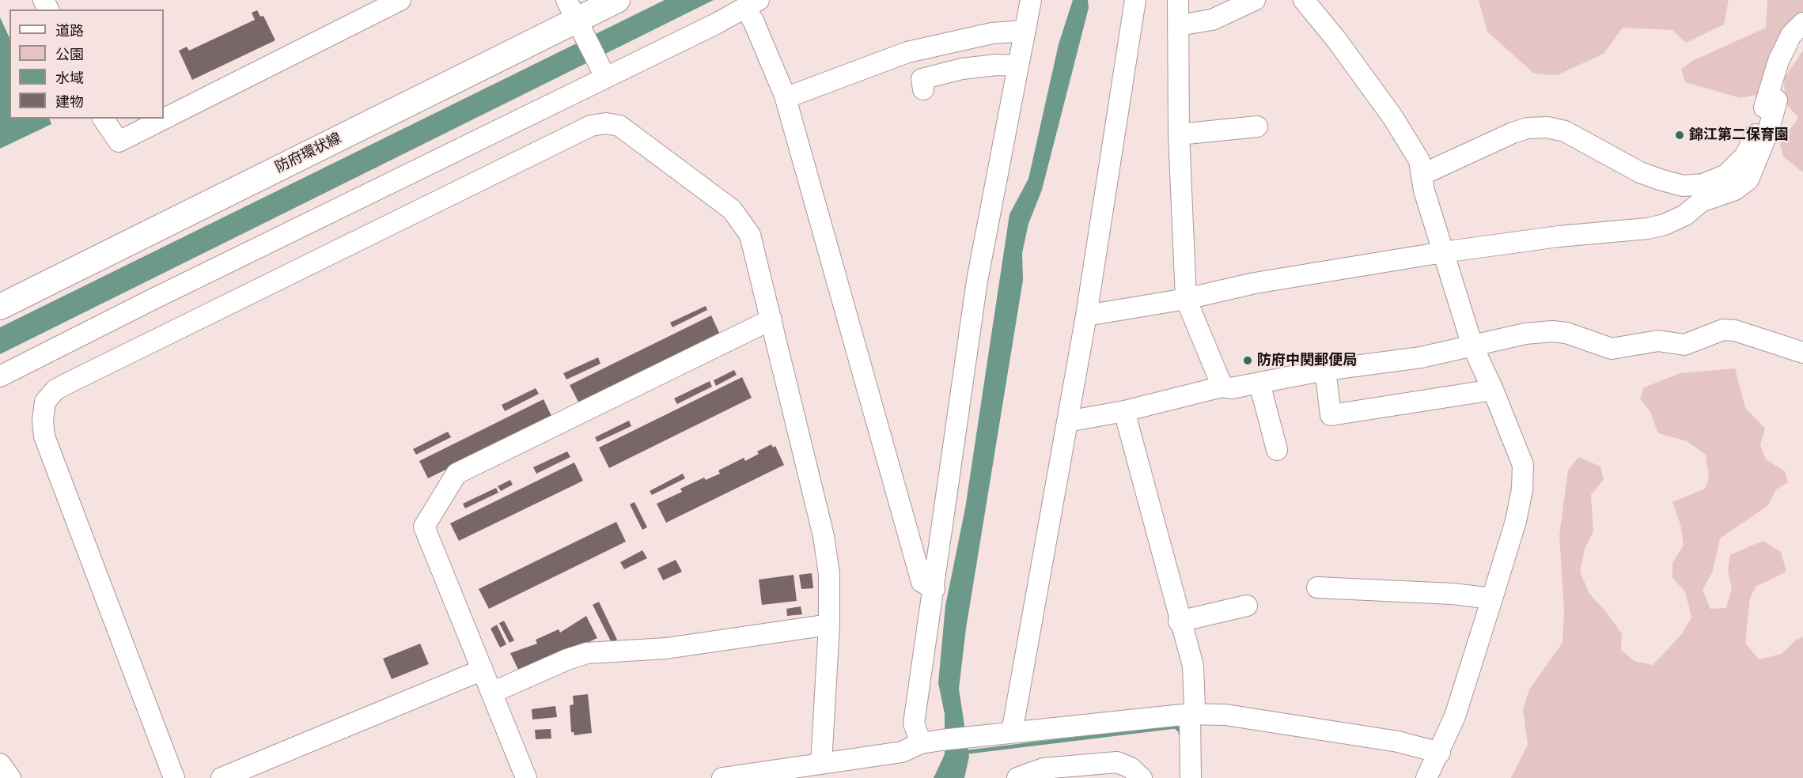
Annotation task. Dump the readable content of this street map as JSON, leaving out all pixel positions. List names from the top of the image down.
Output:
{
  "streets": {
    "main road": ["防府環状線"]
  },
  "places": ["錦江第二保育園", "防府中関郵便局"],
  "legend": [
    "道路",
    "公園",
    "水域",
    "建物"
  ]
}
